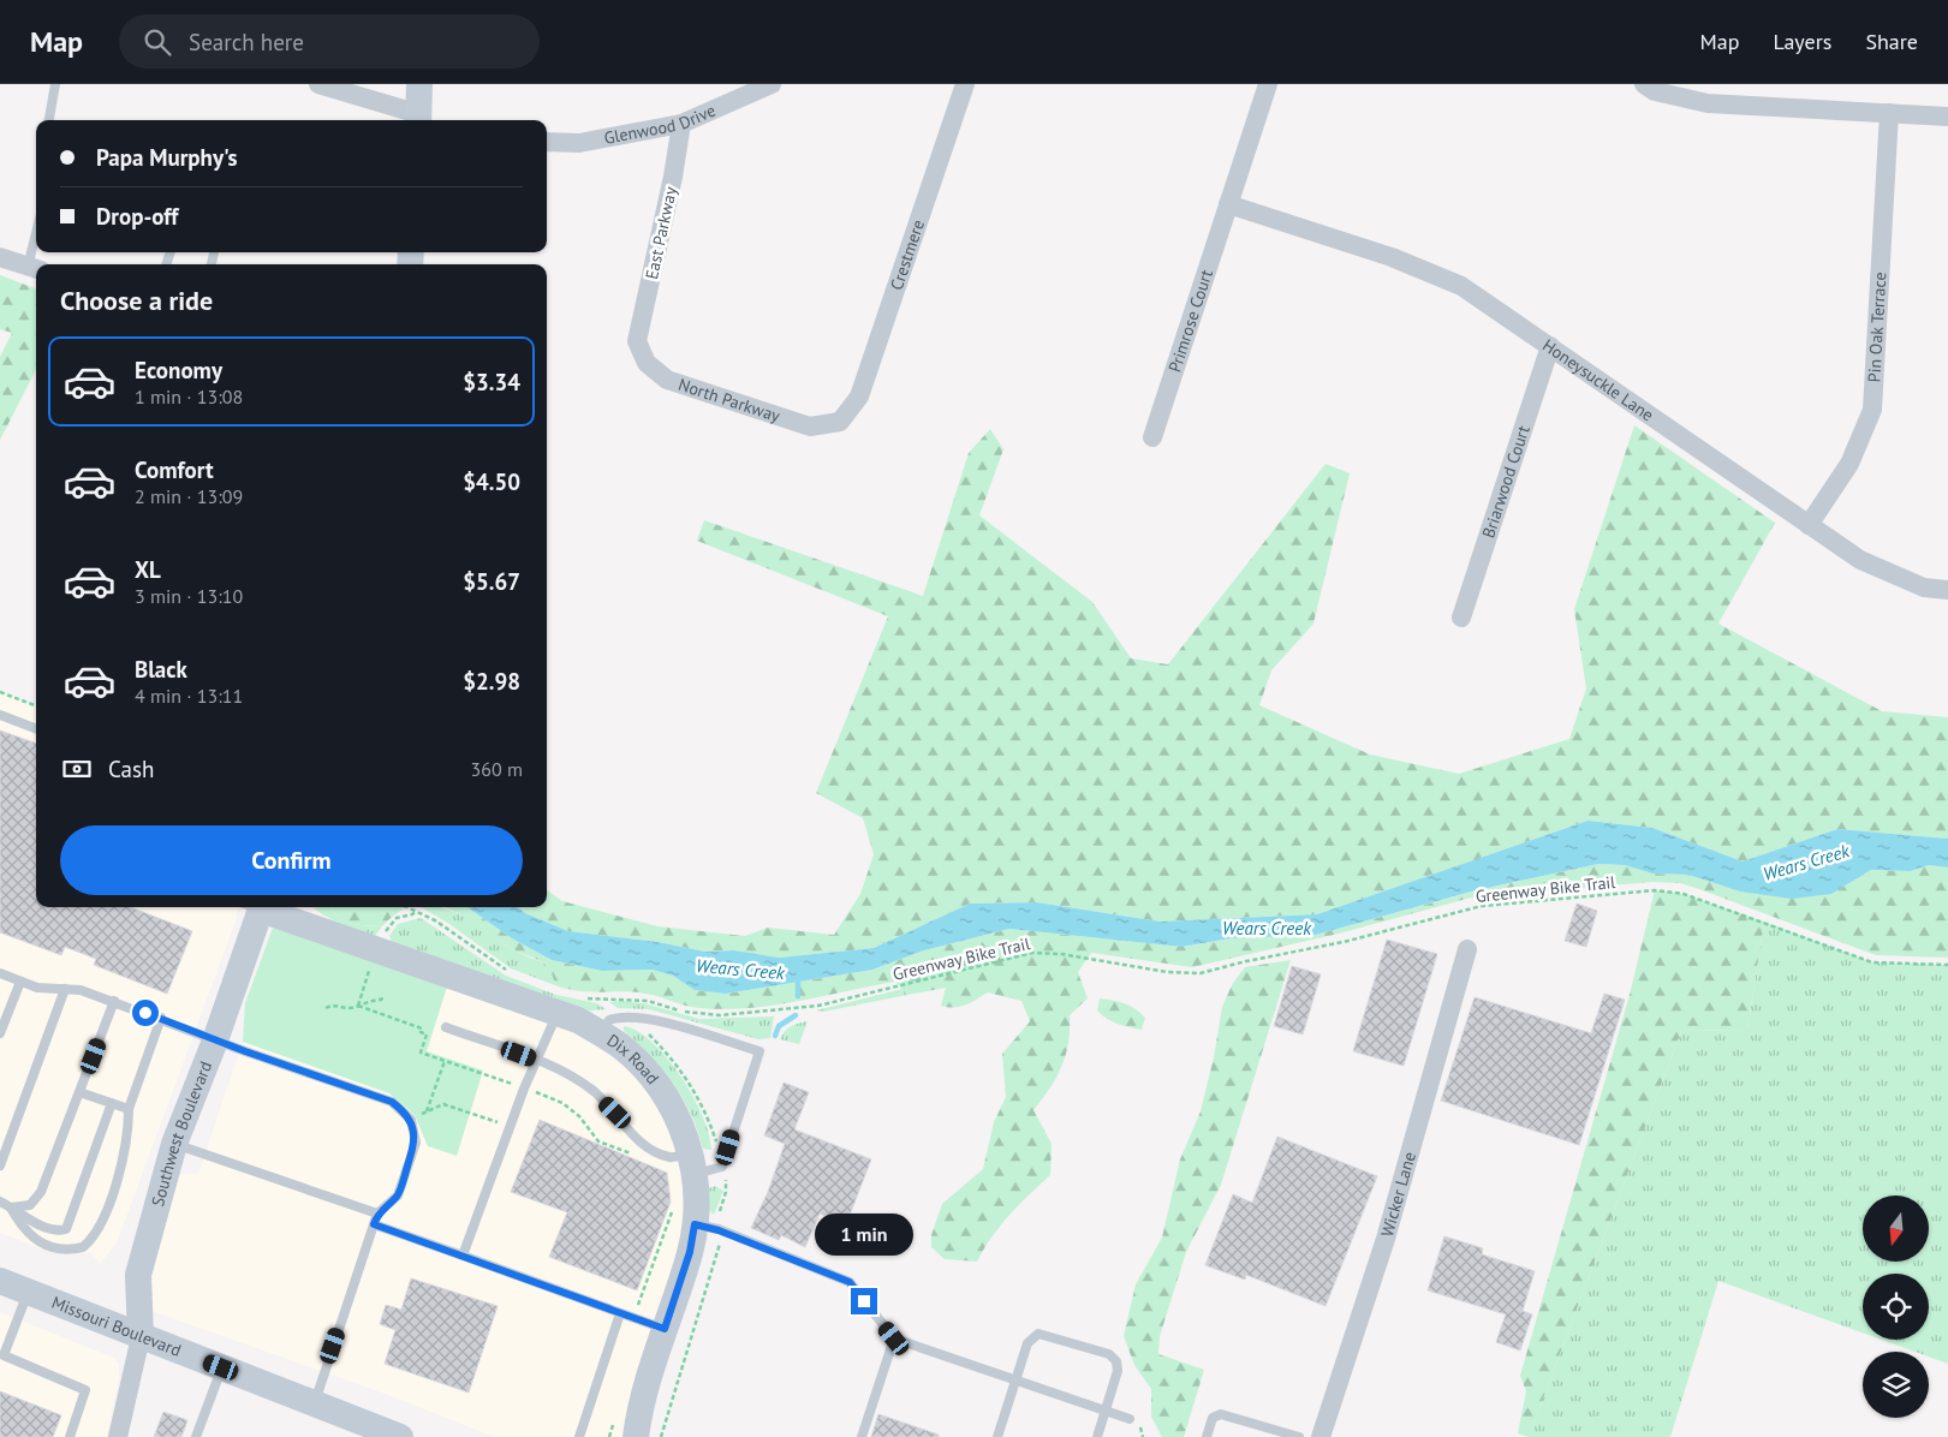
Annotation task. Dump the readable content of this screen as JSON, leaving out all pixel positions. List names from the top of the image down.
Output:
{
  "streets": {
    "main road": ["Dix Road", "Southwest Boulevard", "Missouri Boulevard"],
    "street": [
      "Glenwood Drive",
      "East Parkway",
      "Crestmere",
      "Primrose Court",
      "Pin Oak Terrace",
      "Honeysuckle Lane",
      "North Parkway",
      "Briarwood Court",
      "Wicker Lane"
    ],
    "path": ["Greenway Bike Trail"]
  },
  "crossings": [
    ["Glenwood Drive", "East Parkway"],
    ["East Parkway", "North Parkway"],
    ["Crestmere", "North Parkway"],
    ["Primrose Court", "Honeysuckle Lane"],
    ["Pin Oak Terrace", "Honeysuckle Lane"],
    ["Honeysuckle Lane", "Briarwood Court"],
    ["Southwest Boulevard", "Missouri Boulevard"]
  ],
  "water": ["Wears Creek"],
  "north": "bottom",
  "page": {
    "header": "Map",
    "search": "Search here",
    "nav": ["Map", "Layers", "Share"],
    "banner": ["Papa Murphy's", "Drop-off"],
    "heading": "Choose a ride",
    "list": [
      {
        "name": "Economy",
        "note": "1 min · 13:08",
        "value": "$3.34"
      },
      {
        "name": "Comfort",
        "note": "2 min · 13:09",
        "value": "$4.50"
      },
      {
        "name": "XL",
        "note": "3 min · 13:10",
        "value": "$5.67"
      },
      {
        "name": "Black",
        "note": "4 min · 13:11",
        "value": "$2.98"
      }
    ],
    "pay": ["Cash", "360 m"],
    "buttons": "Confirm",
    "bubble": "1 min"
  }
}
